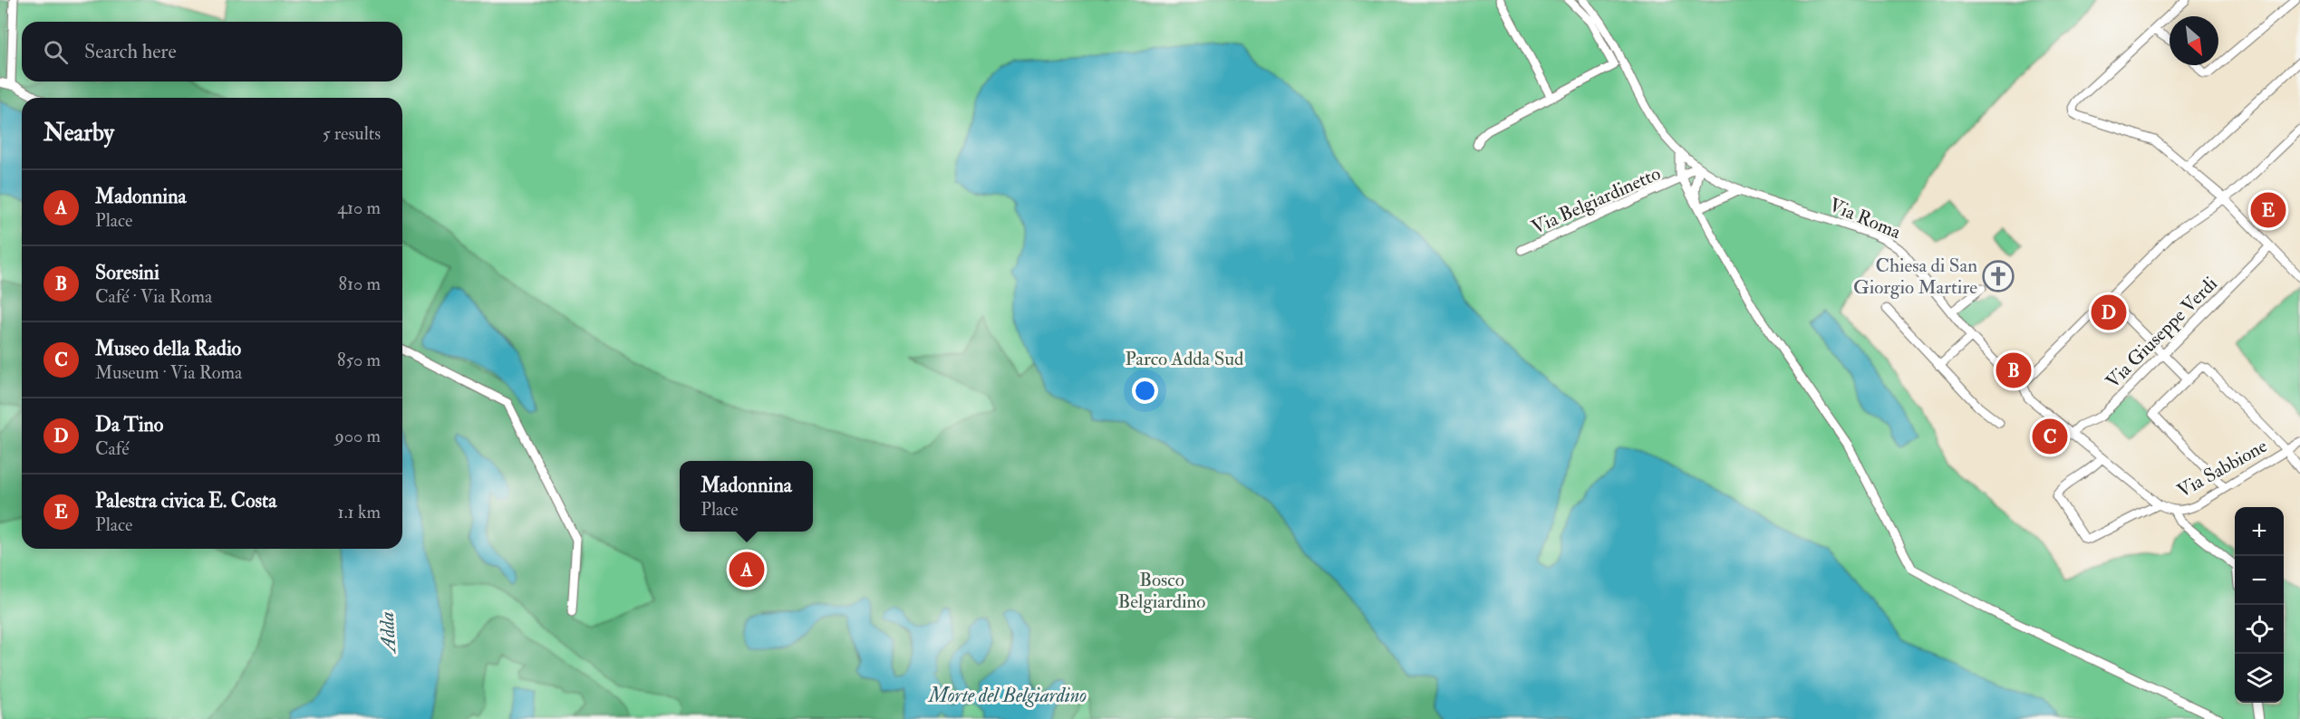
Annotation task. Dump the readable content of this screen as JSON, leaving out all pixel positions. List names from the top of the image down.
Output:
{
  "streets": {
    "street": [
      "Via Belgiardinetto",
      "Via Roma",
      "Via Giuseppe Verdi",
      "Via Sabbione"
    ]
  },
  "crossings": [
    ["Via Belgiardinetto", "Via Roma"],
    ["Via Roma", "Via Giuseppe Verdi"],
    ["Via Roma", "Via Sabbione"]
  ],
  "water": ["Adda", "Morte del Belgiardino"],
  "parks": ["Parco Adda Sud", "Bosco Belgiardino"],
  "places": {
    "church": ["Chiesa di San Giorgio Martire"]
  },
  "north": "bottom right",
  "page": {
    "search": "Search here",
    "heading": ["Nearby", "5 results"],
    "list": [
      {
        "mark": "A",
        "name": "Madonnina",
        "note": "Place",
        "value": "410 m"
      },
      {
        "mark": "B",
        "name": "Soresini",
        "note": "Café · Via Roma",
        "value": "810 m"
      },
      {
        "mark": "C",
        "name": "Museo della Radio",
        "note": "Museum · Via Roma",
        "value": "850 m"
      },
      {
        "mark": "D",
        "name": "Da Tino",
        "note": "Café",
        "value": "900 m"
      },
      {
        "mark": "E",
        "name": "Palestra civica E. Costa",
        "note": "Place",
        "value": "1.1 km"
      }
    ],
    "pins": [
      "E",
      "D",
      "B",
      "C",
      "A"
    ],
    "popup": ["Madonnina", "Place"],
    "map_buttons": ["+", "−"]
  }
}
